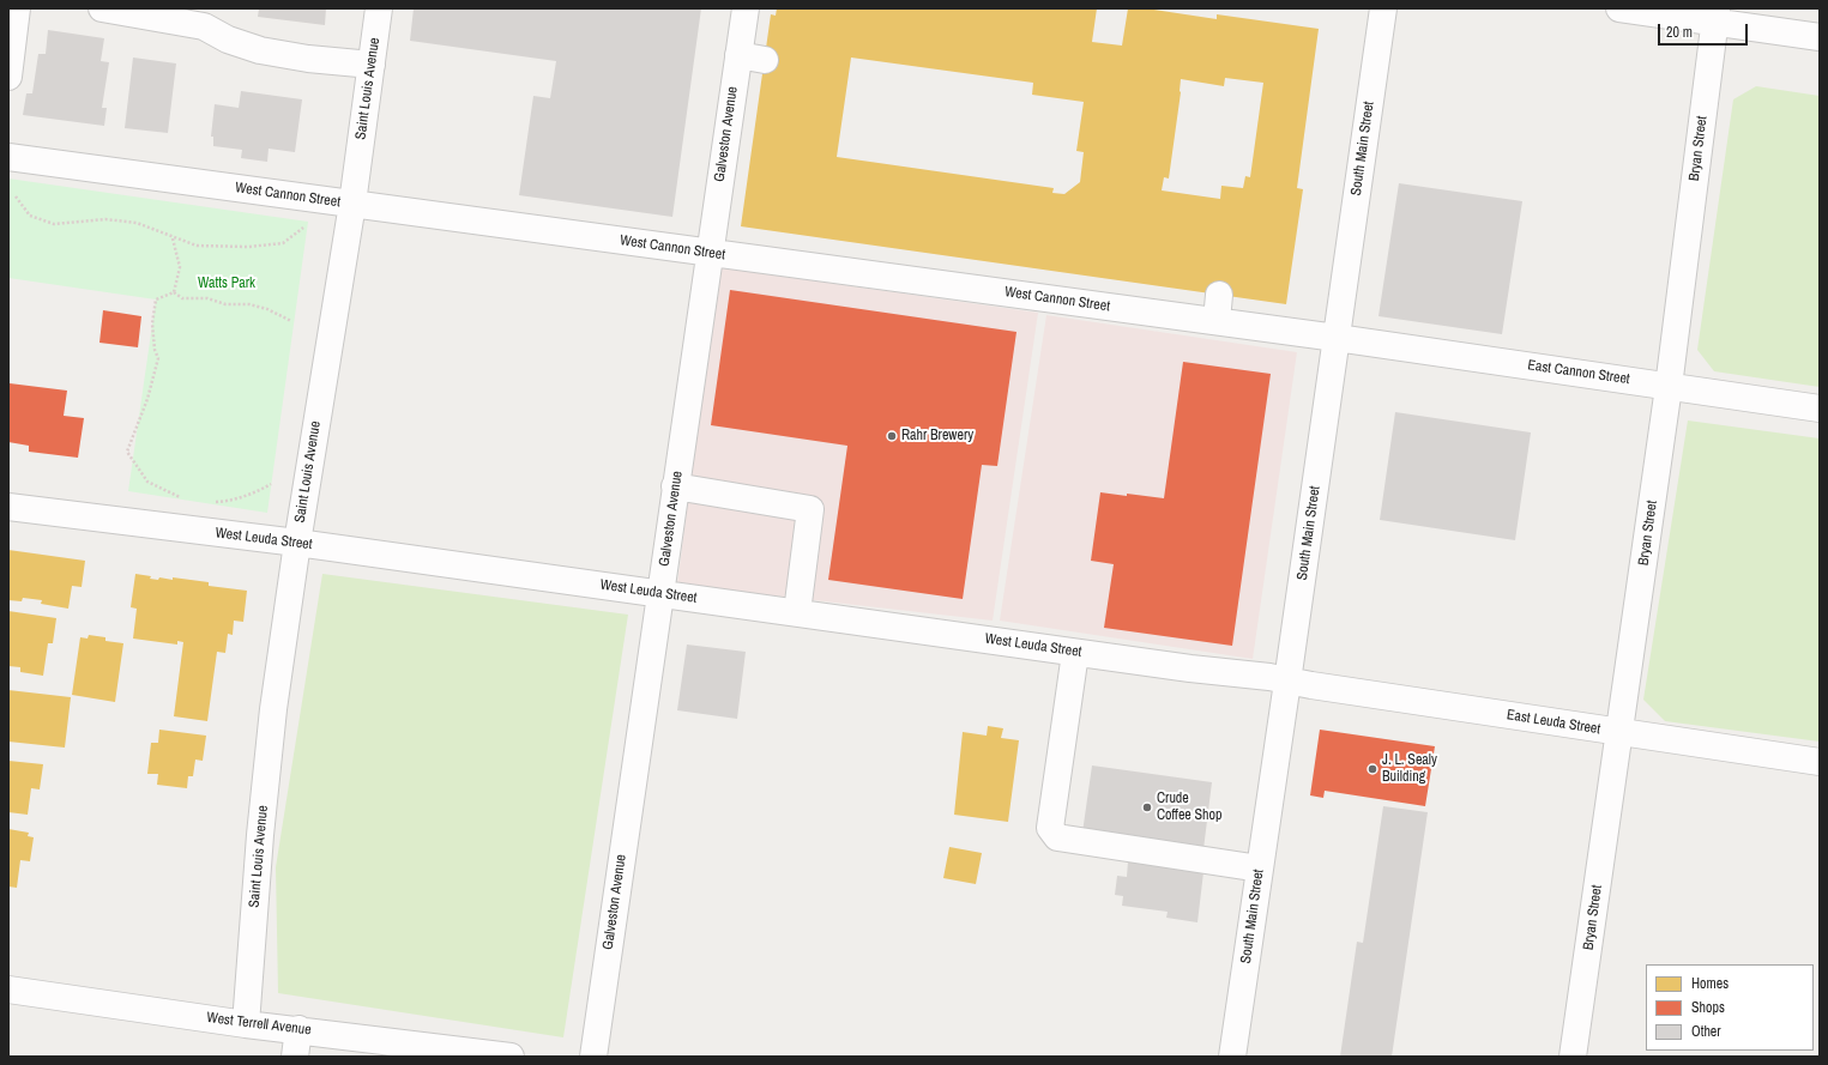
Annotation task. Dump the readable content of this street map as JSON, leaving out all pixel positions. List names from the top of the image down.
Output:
{
  "streets": {
    "street": [
      "Saint Louis Avenue",
      "Galveston Avenue",
      "South Main Street",
      "Bryan Street",
      "West Cannon Street",
      "East Cannon Street",
      "West Leuda Street",
      "East Leuda Street",
      "West Terrell Avenue"
    ]
  },
  "crossings": [
    ["Saint Louis Avenue", "West Cannon Street"],
    ["Saint Louis Avenue", "West Leuda Street"],
    ["Saint Louis Avenue", "West Terrell Avenue"],
    ["Galveston Avenue", "West Cannon Street"],
    ["Galveston Avenue", "West Leuda Street"],
    ["South Main Street", "West Cannon Street"],
    ["South Main Street", "East Cannon Street"],
    ["South Main Street", "West Leuda Street"],
    ["South Main Street", "East Leuda Street"],
    ["Bryan Street", "East Cannon Street"],
    ["Bryan Street", "East Leuda Street"],
    ["West Cannon Street", "East Cannon Street"],
    ["West Leuda Street", "East Leuda Street"]
  ],
  "parks": ["Watts Park"],
  "places": ["Rahr Brewery", "J. L. Sealy Building", "Crude Coffee Shop"],
  "legend": ["Homes", "Shops", "Other"],
  "scale_bar": "20 m"
}
